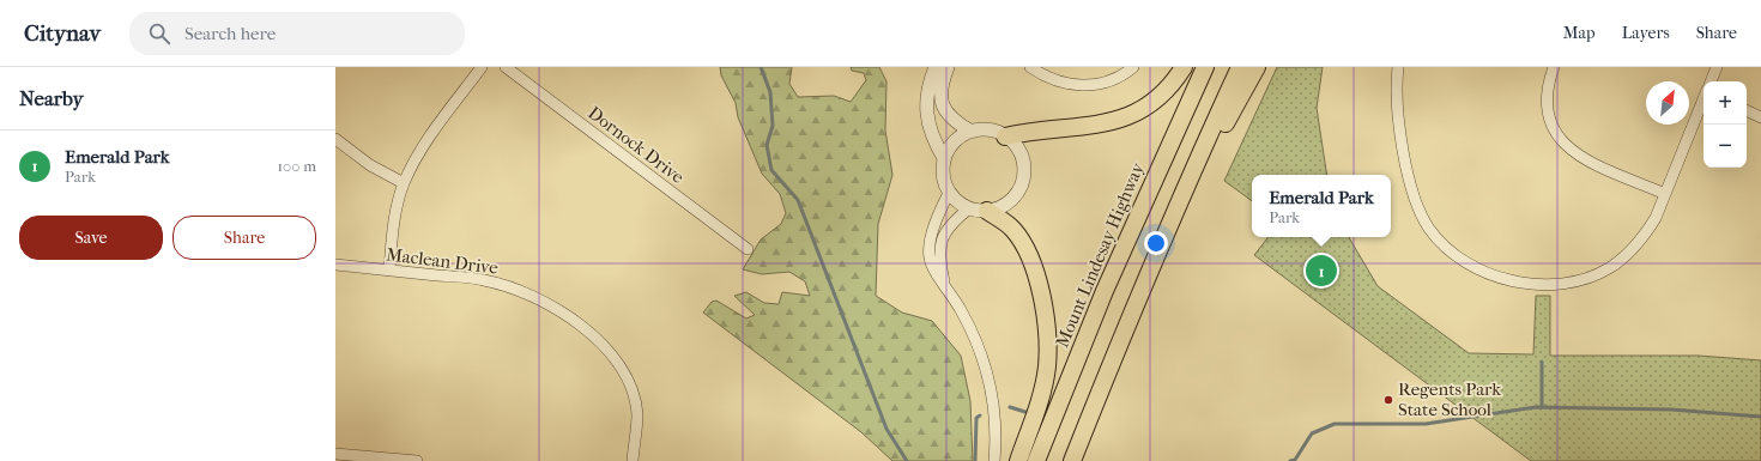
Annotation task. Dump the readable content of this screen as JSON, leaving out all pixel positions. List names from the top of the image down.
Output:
{
  "streets": {
    "highway": ["Mount Lindesay Highway"],
    "street": ["Dornock Drive", "Maclean Drive"]
  },
  "places": ["Regents Park State School"],
  "north": "top right",
  "page": {
    "header": "Citynav",
    "search": "Search here",
    "nav": ["Map", "Layers", "Share"],
    "heading": "Nearby",
    "map_buttons": ["+", "−"],
    "list": [
      {
        "mark": "1",
        "name": "Emerald Park",
        "note": "Park",
        "value": "100 m"
      }
    ],
    "popup": ["Emerald Park", "Park"],
    "buttons": ["Save", "Share"],
    "pins": "1"
  }
}
